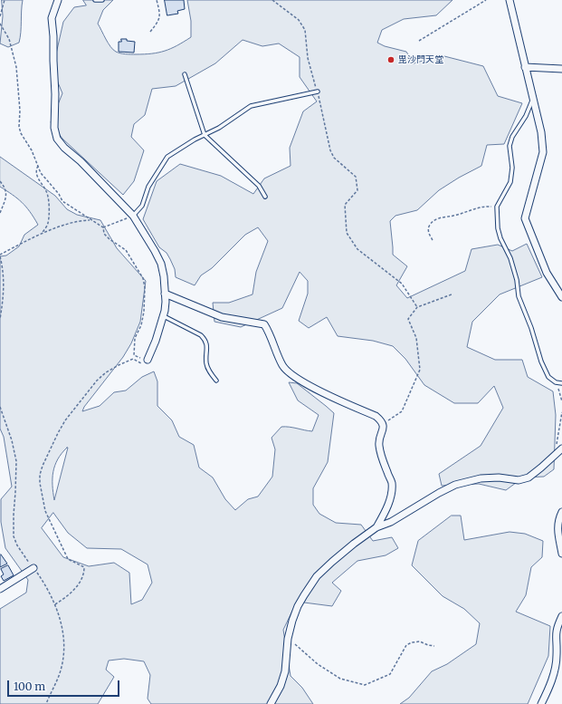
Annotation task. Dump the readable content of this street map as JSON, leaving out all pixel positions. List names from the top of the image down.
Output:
{
  "places": ["毘沙門天堂"],
  "scale_bar": "100 m"
}
